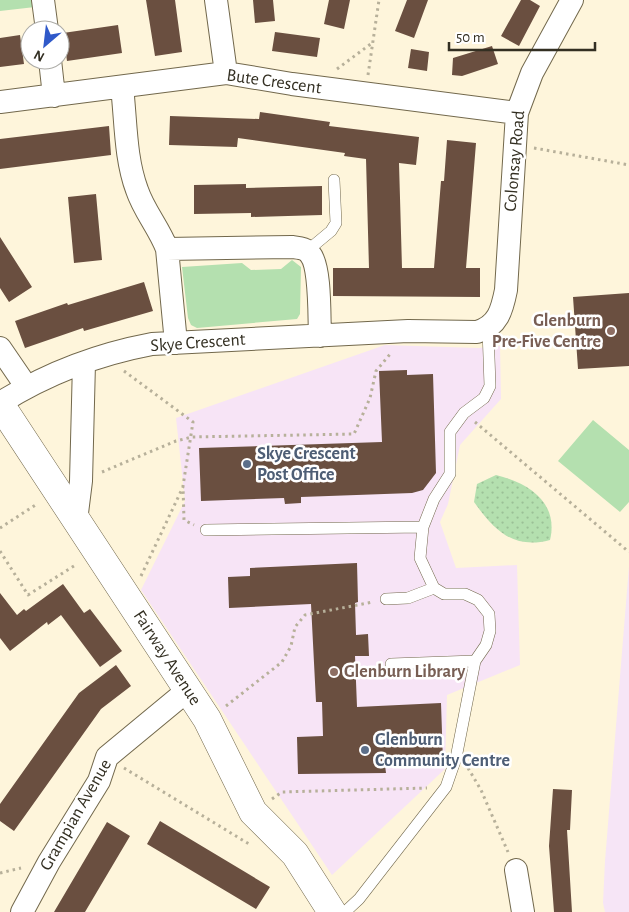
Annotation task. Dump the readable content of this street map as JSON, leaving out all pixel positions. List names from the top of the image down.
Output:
{
  "streets": {
    "street": [
      "Bute Crescent",
      "Colonsay Road",
      "Skye Crescent",
      "Fairway Avenue",
      "Grampian Avenue"
    ]
  },
  "crossings": [
    ["Bute Crescent", "Colonsay Road"],
    ["Colonsay Road", "Skye Crescent"],
    ["Skye Crescent", "Fairway Avenue"],
    ["Fairway Avenue", "Grampian Avenue"]
  ],
  "places": [
    "Glenburn Pre-Five Centre",
    "Skye Crescent Post Office",
    "Glenburn Library",
    "Glenburn Community Centre"
  ],
  "scale_bar": "50 m",
  "north": "bottom left"
}
